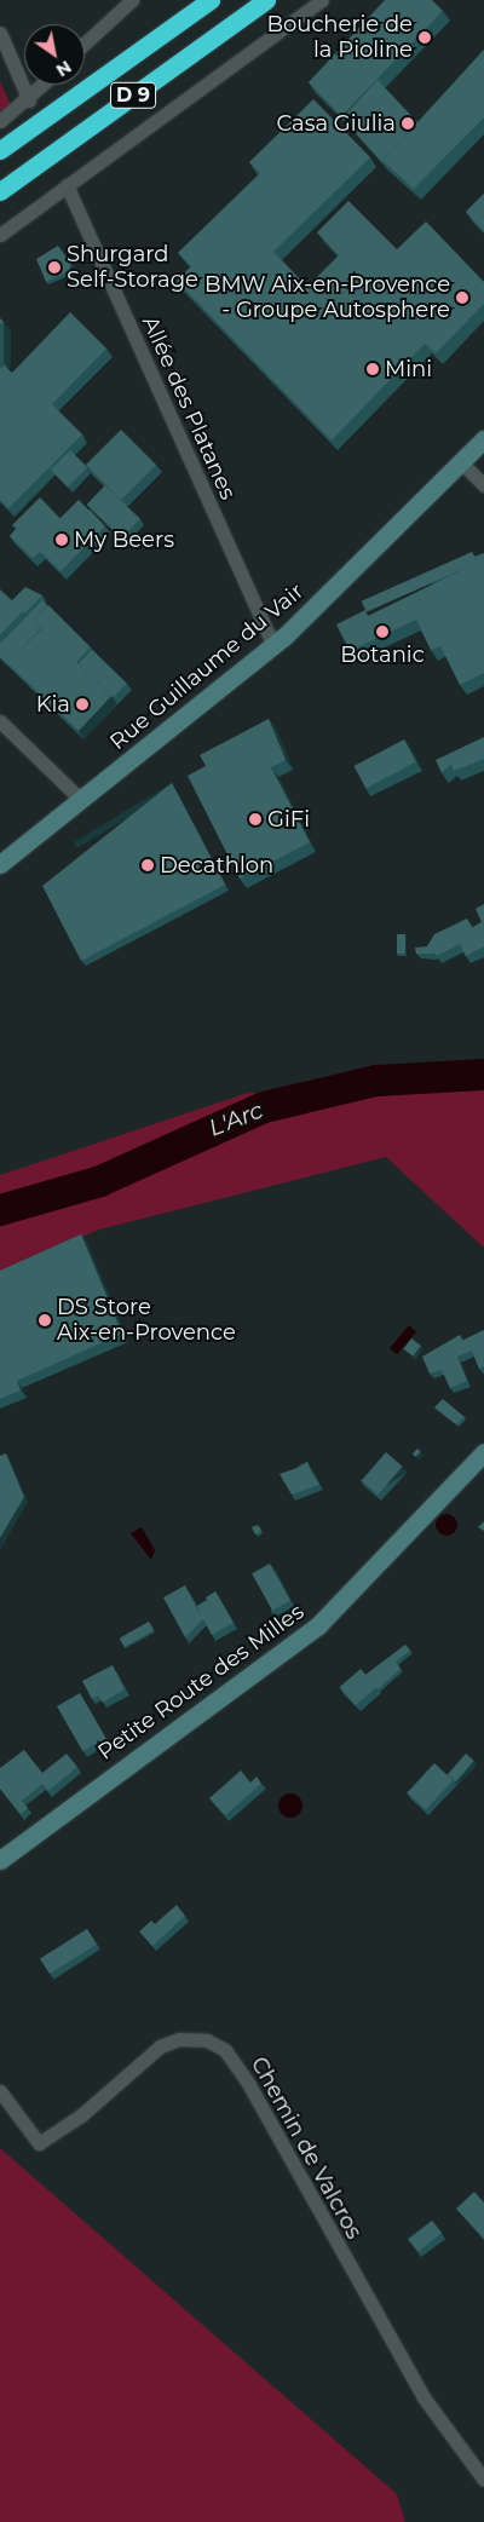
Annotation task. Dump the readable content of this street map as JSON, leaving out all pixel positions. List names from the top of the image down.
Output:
{
  "streets": {
    "highway": ["D 9"],
    "main road": ["Rue Guillaume du Vair", "Petite Route des Milles"],
    "street": ["Allée des Platanes", "Chemin de Valcros"]
  },
  "crossings": [
    ["Allée des Platanes", "Rue Guillaume du Vair"]
  ],
  "water": ["L'Arc"],
  "places": [
    "Boucherie de la Pioline",
    "Casa Giulia",
    "Shurgard Self-Storage",
    "BMW Aix-en-Provence - Groupe Autosphere",
    "Mini",
    "My Beers",
    "Botanic",
    "Kia",
    "GiFi",
    "Decathlon",
    "DS Store Aix-en-Provence"
  ],
  "north": "bottom right"
}
